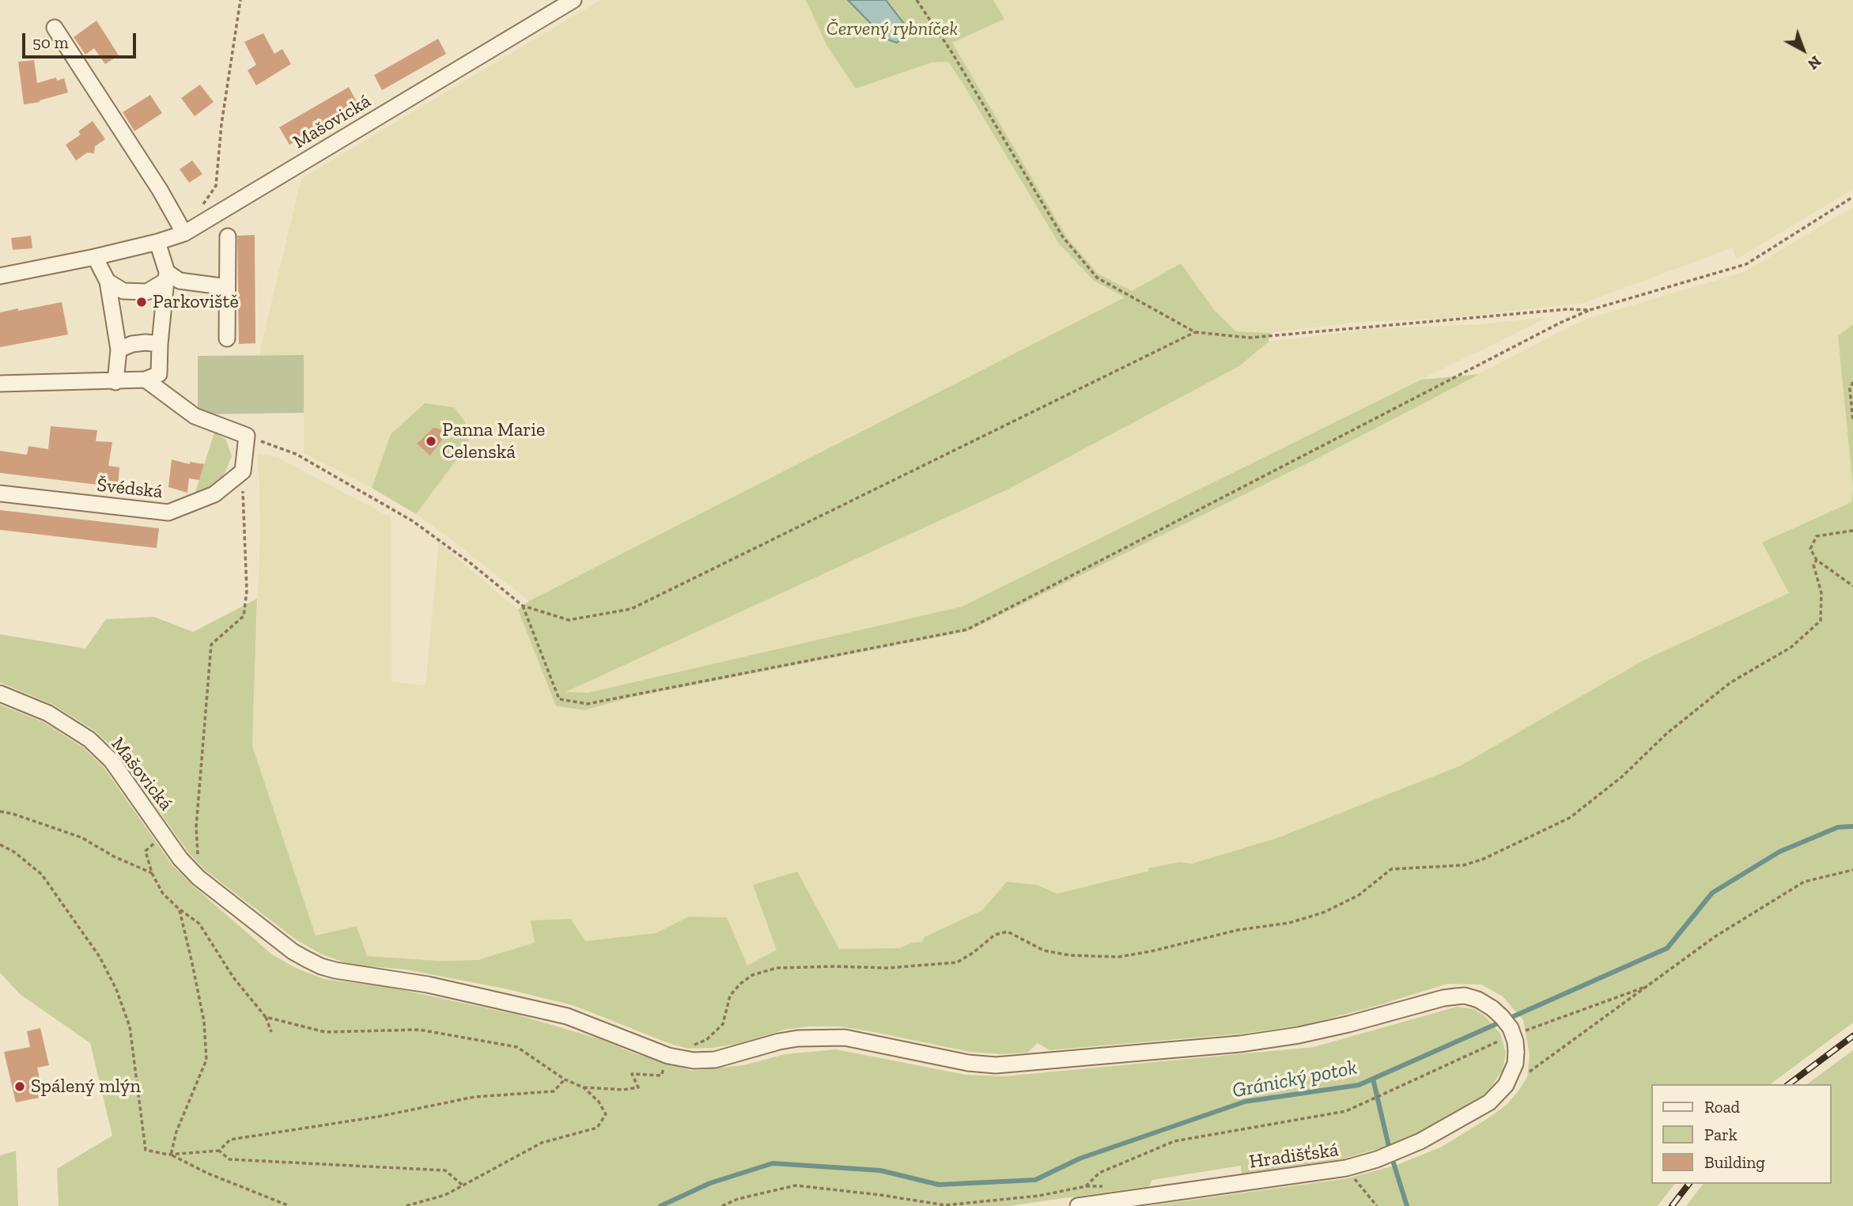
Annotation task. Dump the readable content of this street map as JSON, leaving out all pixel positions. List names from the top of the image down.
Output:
{
  "streets": {
    "street": ["Mašovická", "Švédská", "Hradišťská"]
  },
  "crossings": [
    ["Mašovická", "Hradišťská"]
  ],
  "water": ["Gránický potok"],
  "parks": ["Červený rybníček"],
  "places": ["Parkoviště", "Panna Marie Celenská", "Spálený mlýn"],
  "legend": ["Road", "Park", "Building"],
  "scale_bar": "50 m",
  "north": "bottom right"
}
